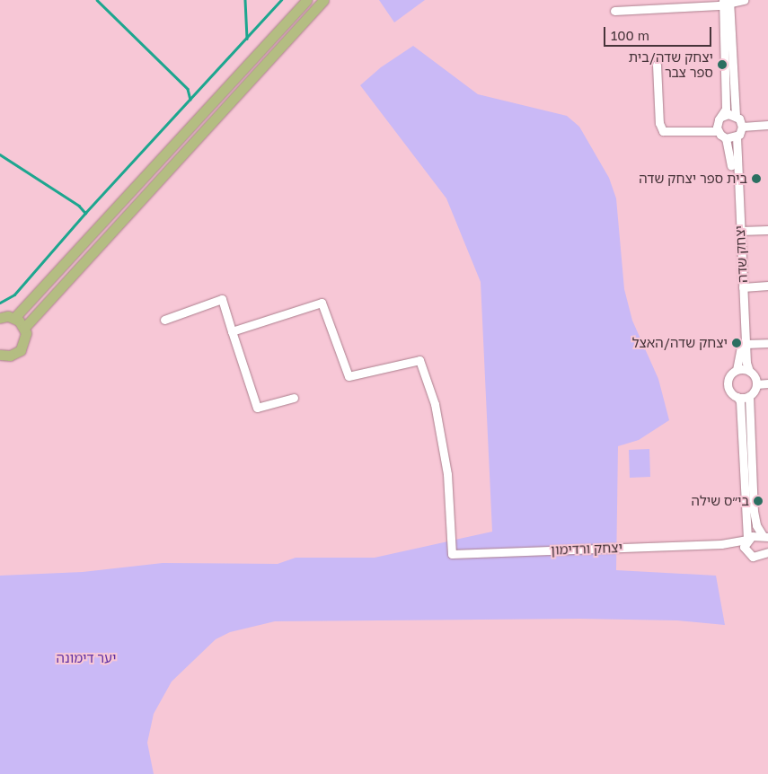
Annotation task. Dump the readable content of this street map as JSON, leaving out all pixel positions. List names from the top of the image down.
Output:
{
  "streets": {
    "street": ["יצחק שדה", "יצחק ורדימון"]
  },
  "parks": ["יער דימונה"],
  "places": [
    "יצחק שדה/בית ספר צבר",
    "בית ספר יצחק שדה",
    "יצחק שדה/האצל",
    "בי״ס שילה"
  ],
  "scale_bar": "100 m"
}
